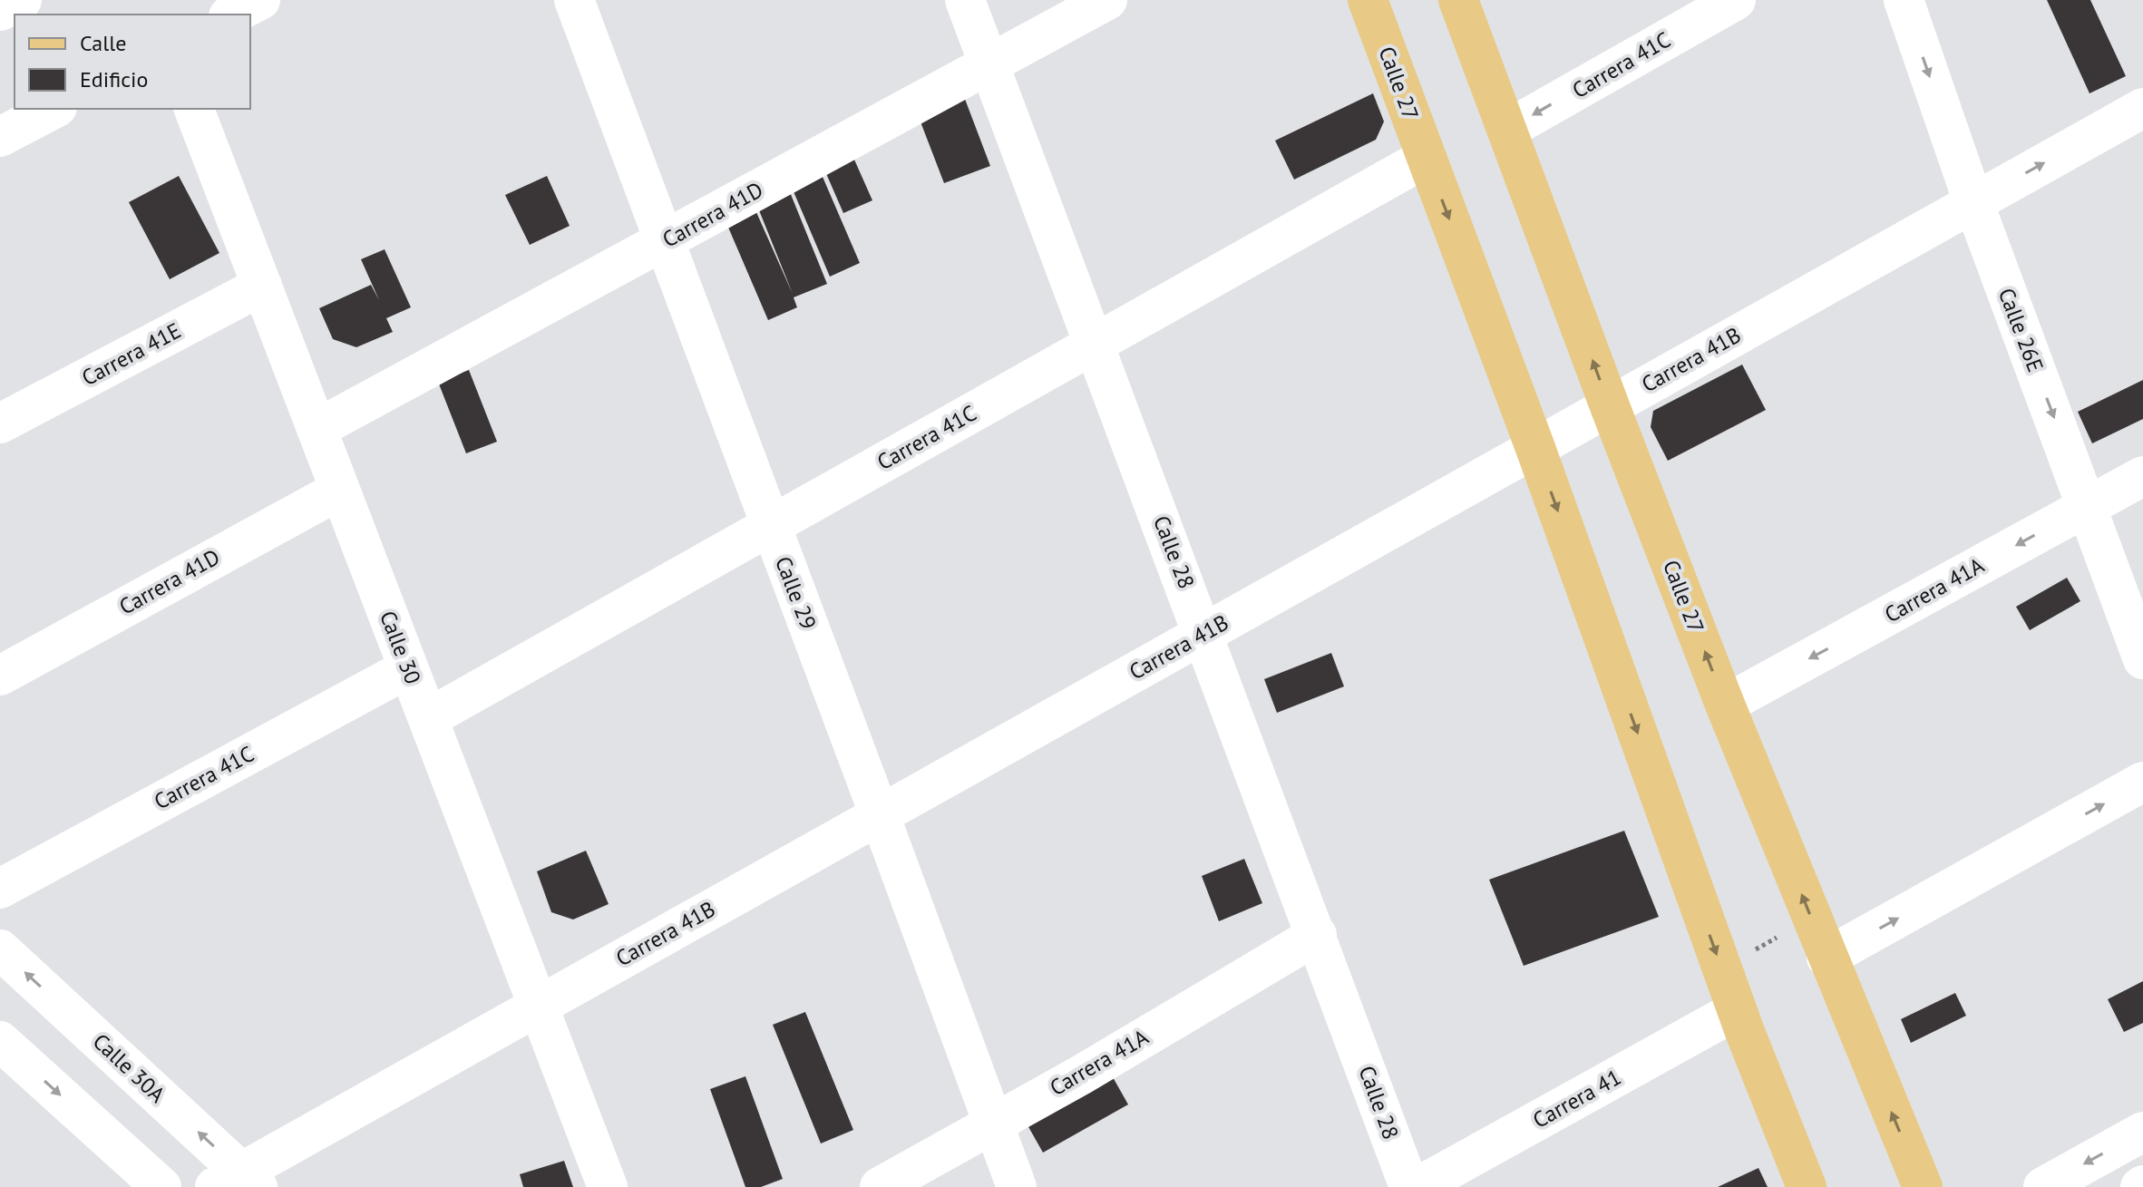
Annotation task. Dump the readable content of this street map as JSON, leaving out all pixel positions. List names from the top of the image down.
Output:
{
  "streets": {
    "main road": ["Calle 27"],
    "street": [
      "Carrera 41C",
      "Carrera 41D",
      "Calle 26E",
      "Carrera 41E",
      "Carrera 41B",
      "Calle 28",
      "Carrera 41A",
      "Calle 29",
      "Calle 30",
      "Calle 30A",
      "Carrera 41"
    ]
  },
  "crossings": [
    ["Carrera 41C", "Calle 27"],
    ["Carrera 41C", "Calle 28"],
    ["Carrera 41C", "Calle 29"],
    ["Carrera 41C", "Calle 30"],
    ["Calle 27", "Carrera 41B"],
    ["Calle 27", "Carrera 41A"],
    ["Calle 27", "Carrera 41"],
    ["Carrera 41D", "Calle 28"],
    ["Carrera 41D", "Calle 29"],
    ["Carrera 41D", "Calle 30"],
    ["Calle 26E", "Carrera 41B"],
    ["Calle 26E", "Carrera 41A"],
    ["Carrera 41E", "Calle 30"],
    ["Carrera 41B", "Calle 28"],
    ["Carrera 41B", "Calle 29"],
    ["Carrera 41B", "Calle 30"],
    ["Carrera 41B", "Calle 30A"],
    ["Calle 28", "Carrera 41A"],
    ["Carrera 41A", "Calle 29"]
  ],
  "one_way": ["Calle 26E"],
  "legend": ["Calle", "Edificio"]
}
